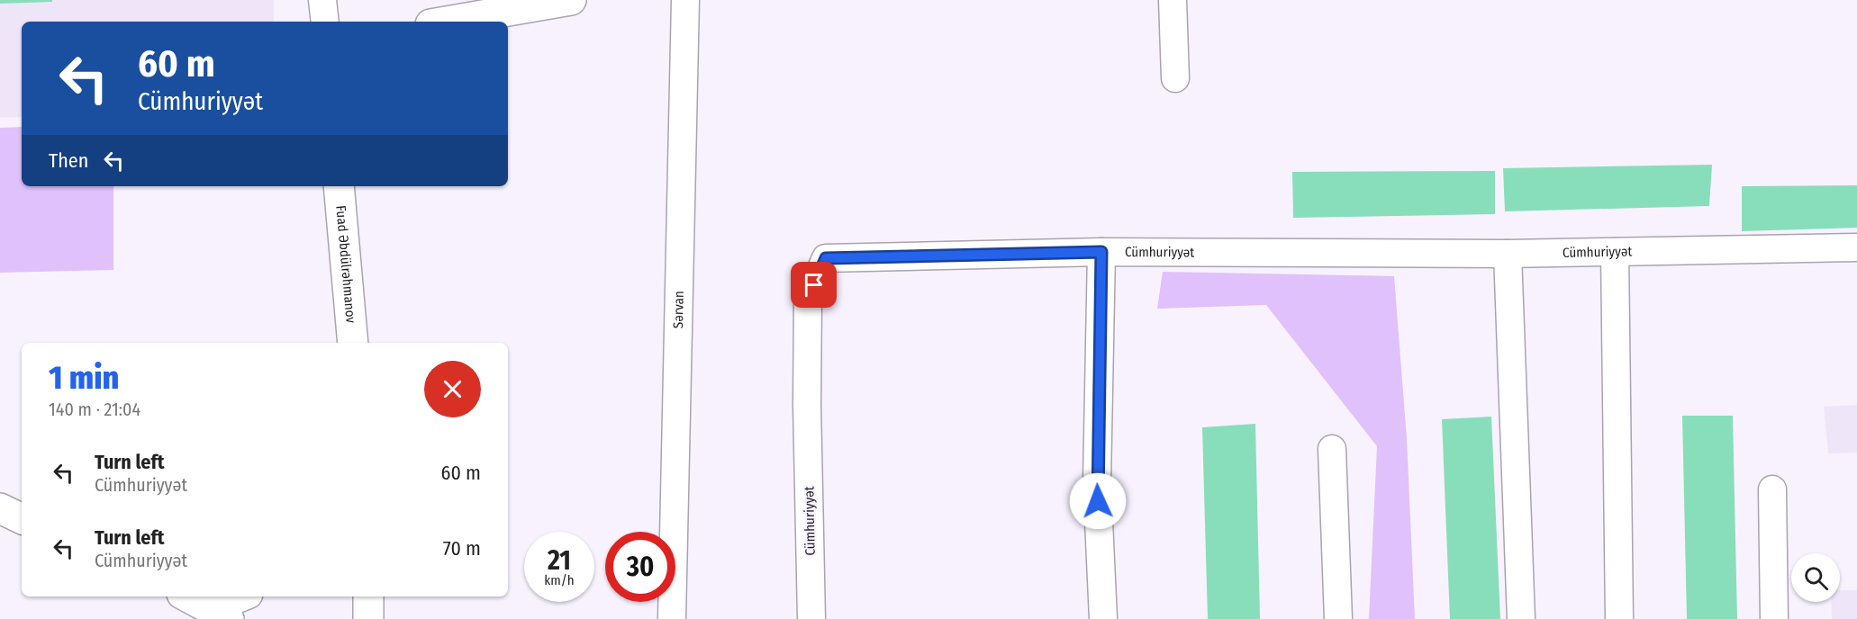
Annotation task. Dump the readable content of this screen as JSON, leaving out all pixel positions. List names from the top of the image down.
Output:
{
  "streets": {
    "main road": ["Fuad Əbdülrəhmanov"],
    "street": ["Cümhuriyyət", "Sərvan"]
  },
  "page": {
    "turn": ["60 m", "Cümhuriyyət"],
    "then": "Then",
    "heading": ["1 min", "140 m · 21:04"],
    "list": [
      {
        "name": "Turn left",
        "note": "Cümhuriyyət",
        "value": "60 m"
      },
      {
        "name": "Turn left",
        "note": "Cümhuriyyət",
        "value": "70 m"
      }
    ],
    "speed": "21 km/h",
    "limit": "30"
  }
}
